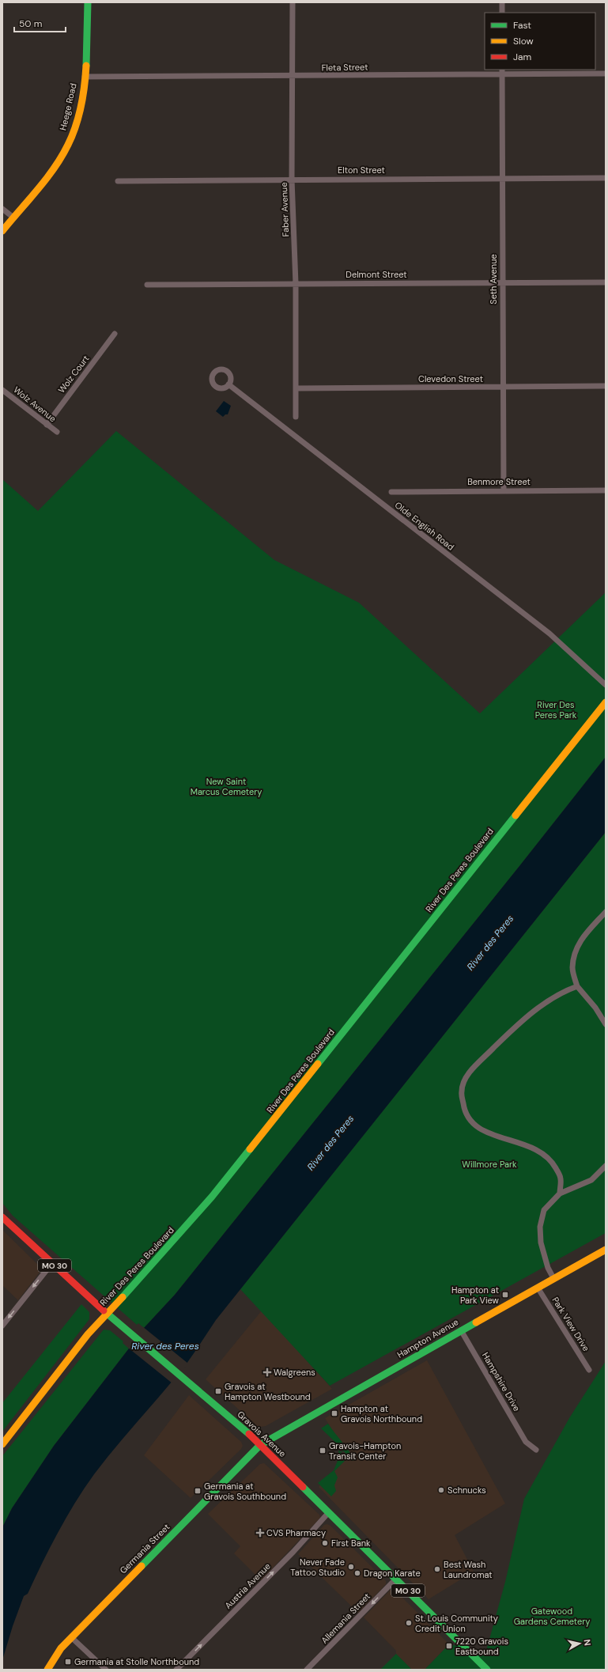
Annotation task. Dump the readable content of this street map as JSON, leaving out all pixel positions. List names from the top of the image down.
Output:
{
  "streets": {
    "main road": [
      "Heege Road",
      "River Des Peres Boulevard",
      "MO 30",
      "Hampton Avenue",
      "Gravois Avenue",
      "Germania Street"
    ],
    "street": [
      "Fleta Street",
      "Elton Street",
      "Faber Avenue",
      "Delmont Street",
      "Seth Avenue",
      "Wolz Court",
      "Clevedon Street",
      "Wolz Avenue",
      "Benmore Street",
      "Olde English Road",
      "Park View Drive",
      "Hampshire Drive",
      "Austria Avenue",
      "Allemania Street"
    ]
  },
  "crossings": [
    ["Fleta Street", "Heege Road"],
    ["Fleta Street", "Faber Avenue"],
    ["Fleta Street", "Seth Avenue"],
    ["Elton Street", "Faber Avenue"],
    ["Elton Street", "Seth Avenue"],
    ["Faber Avenue", "Delmont Street"],
    ["Faber Avenue", "Clevedon Street"],
    ["Delmont Street", "Seth Avenue"],
    ["Seth Avenue", "Clevedon Street"],
    ["Seth Avenue", "Benmore Street"],
    ["Wolz Court", "Wolz Avenue"],
    ["River Des Peres Boulevard", "Gravois Avenue"],
    ["Park View Drive", "Hampton Avenue"],
    ["Hampton Avenue", "Hampshire Drive"],
    ["Hampton Avenue", "Gravois Avenue"],
    ["Hampton Avenue", "Germania Street"],
    ["Gravois Avenue", "Germania Street"],
    ["Gravois Avenue", "Austria Avenue"],
    ["Gravois Avenue", "Allemania Street"]
  ],
  "one_way": ["Austria Avenue", "Allemania Street"],
  "water": ["River des Peres"],
  "parks": [
    "River Des Peres Park",
    "New Saint Marcus Cemetery",
    "Willmore Park",
    "Gatewood Gardens Cemetery"
  ],
  "places": {
    "transit": [
      "Hampton at Park View",
      "Gravois at Hampton Westbound",
      "Hampton at Gravois Northbound",
      "Gravois-Hampton Transit Center",
      "Germania at Gravois Southbound",
      "7220 Gravois Eastbound",
      "Germania at Stolle Northbound"
    ],
    "health": ["Walgreens", "CVS Pharmacy"],
    "other": [
      "Schnucks",
      "First Bank",
      "Never Fade Tattoo Studio",
      "Best Wash Laundromat",
      "Dragon Karate",
      "St. Louis Community Credit Union"
    ]
  },
  "legend": ["Fast", "Slow", "Jam"],
  "scale_bar": "50 m",
  "north": "right"
}
